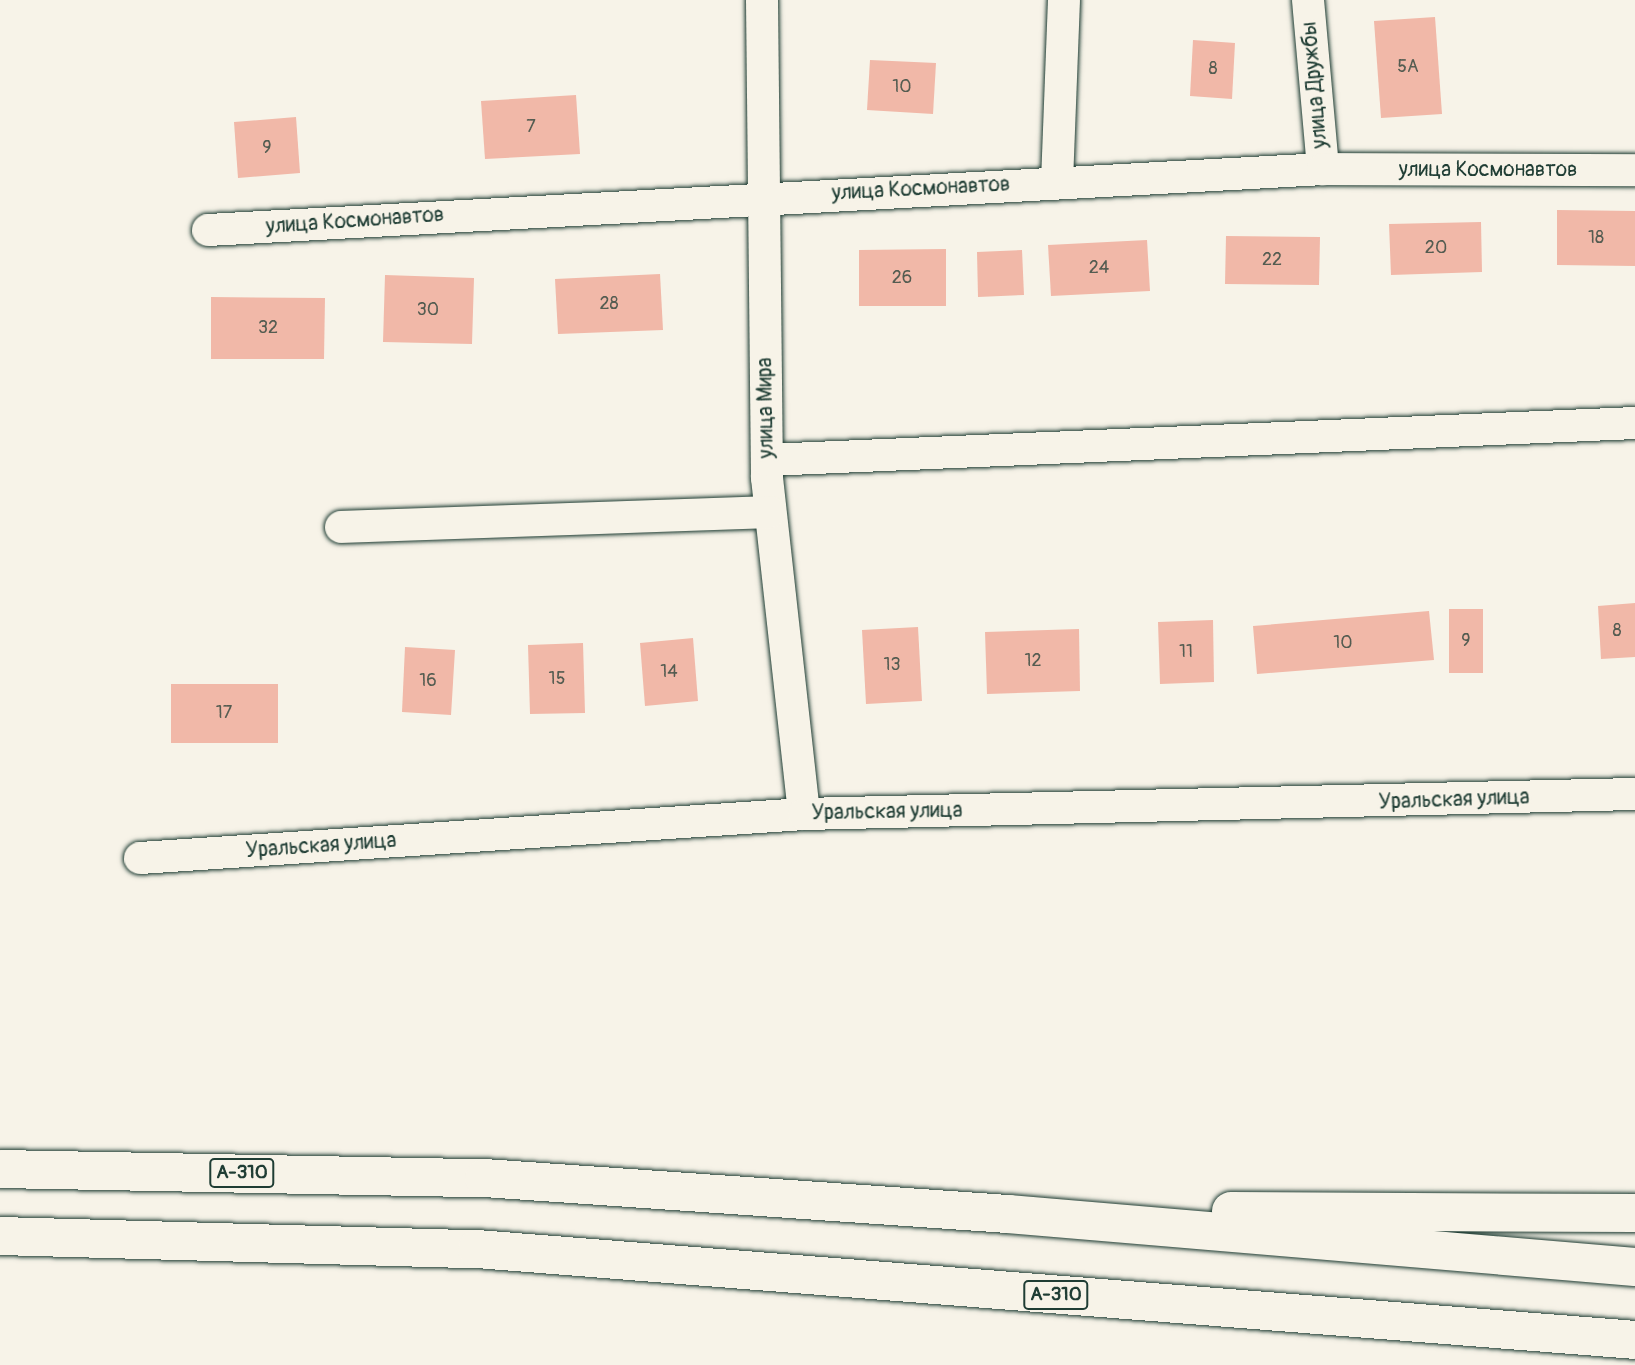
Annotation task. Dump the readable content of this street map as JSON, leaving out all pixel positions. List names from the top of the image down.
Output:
{
  "streets": {
    "highway": ["А-310"],
    "street": [
      "улица Дружбы",
      "улица Космонавтов",
      "улица Мира",
      "Уральская улица"
    ]
  },
  "crossings": [
    ["улица Дружбы", "улица Космонавтов"],
    ["улица Космонавтов", "улица Мира"],
    ["улица Мира", "Уральская улица"]
  ],
  "house_numbers": [
    "5А",
    "8",
    "10",
    "7",
    "9",
    "18",
    "20",
    "22",
    "24",
    "26",
    "28",
    "30",
    "32",
    "8",
    "9",
    "10",
    "11",
    "12",
    "13",
    "14",
    "15",
    "16",
    "17"
  ]
}
